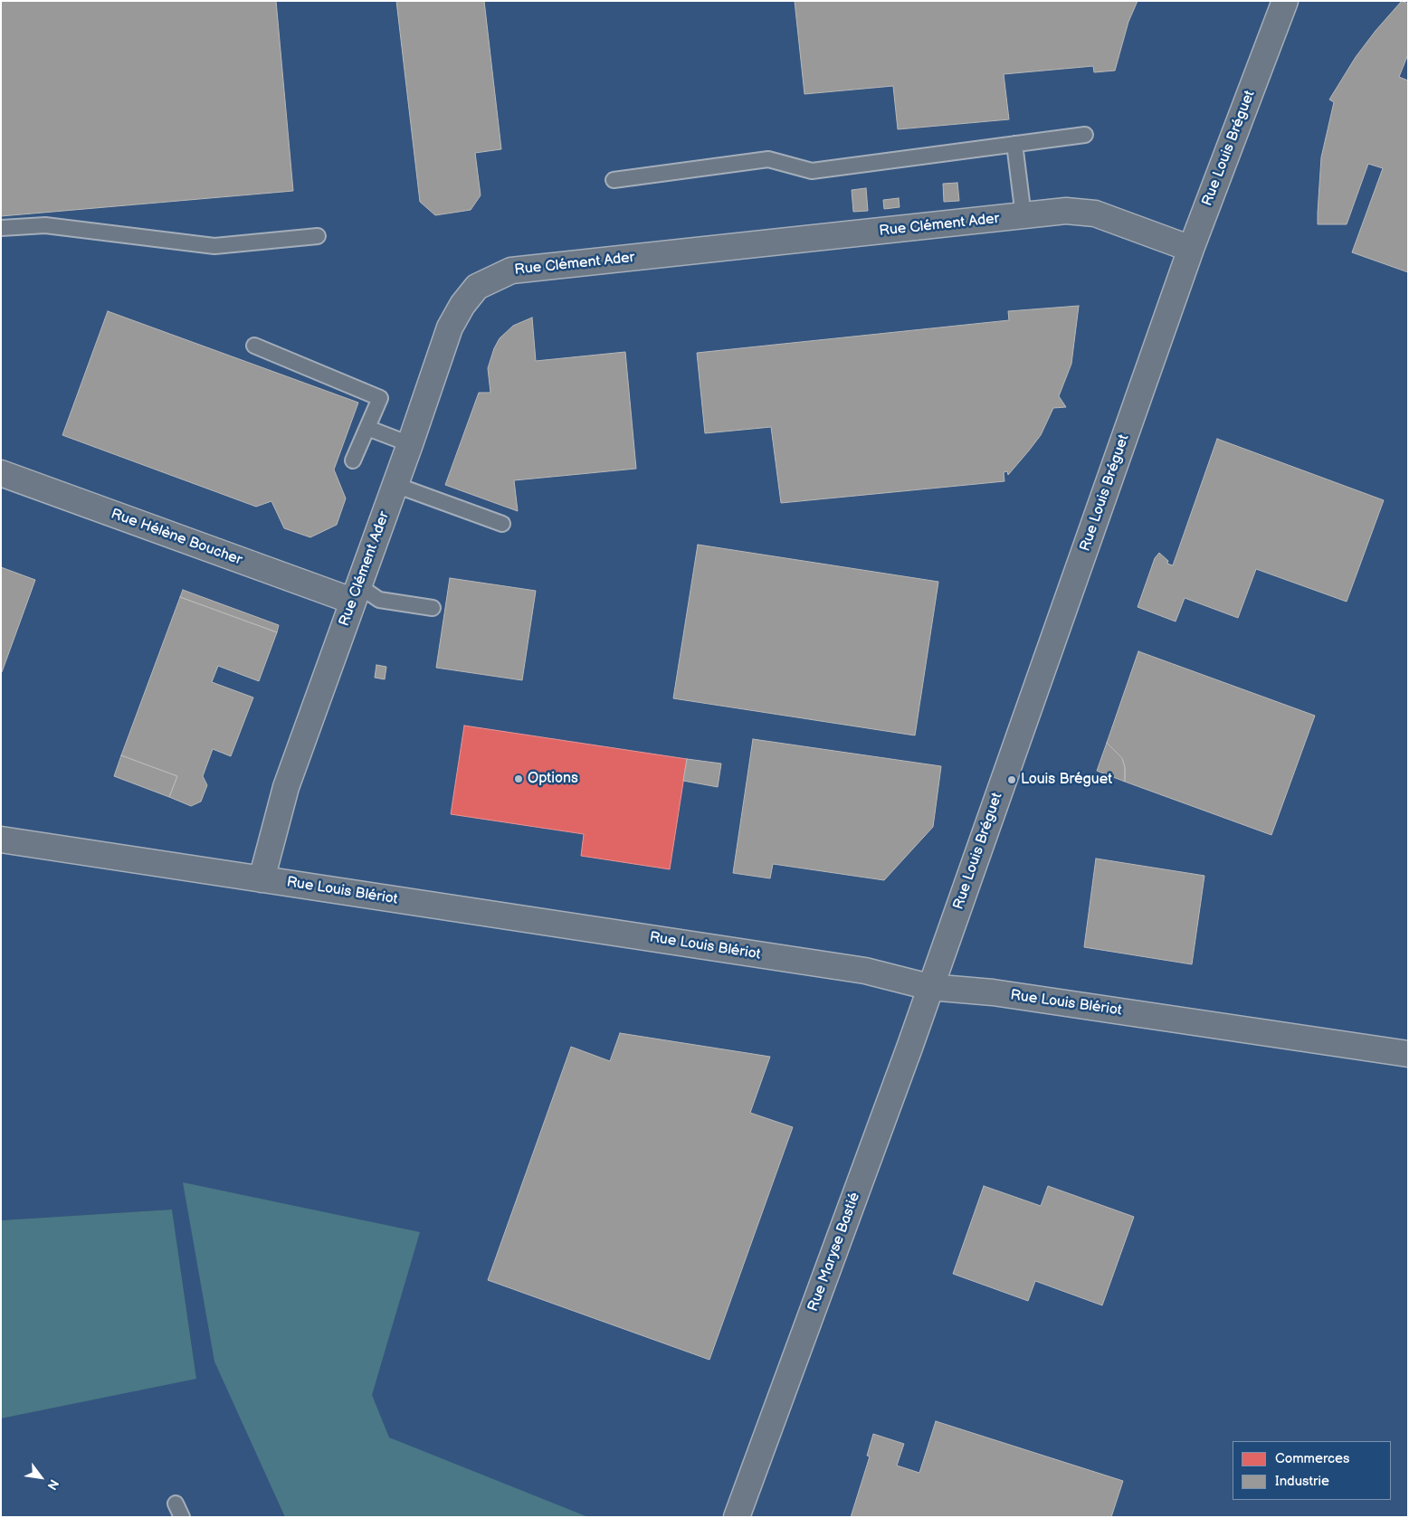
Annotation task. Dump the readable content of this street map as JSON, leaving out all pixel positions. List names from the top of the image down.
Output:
{
  "streets": {
    "street": [
      "Rue Louis Bréguet",
      "Rue Clément Ader",
      "Rue Hélène Boucher",
      "Rue Louis Blériot",
      "Rue Maryse Bastié"
    ]
  },
  "crossings": [
    ["Rue Louis Bréguet", "Rue Clément Ader"],
    ["Rue Louis Bréguet", "Rue Louis Blériot"],
    ["Rue Louis Bréguet", "Rue Maryse Bastié"],
    ["Rue Clément Ader", "Rue Hélène Boucher"],
    ["Rue Clément Ader", "Rue Louis Blériot"],
    ["Rue Louis Blériot", "Rue Maryse Bastié"]
  ],
  "places": ["Options", "Louis Bréguet"],
  "legend": ["Commerces", "Industrie"],
  "north": "bottom right"
}
